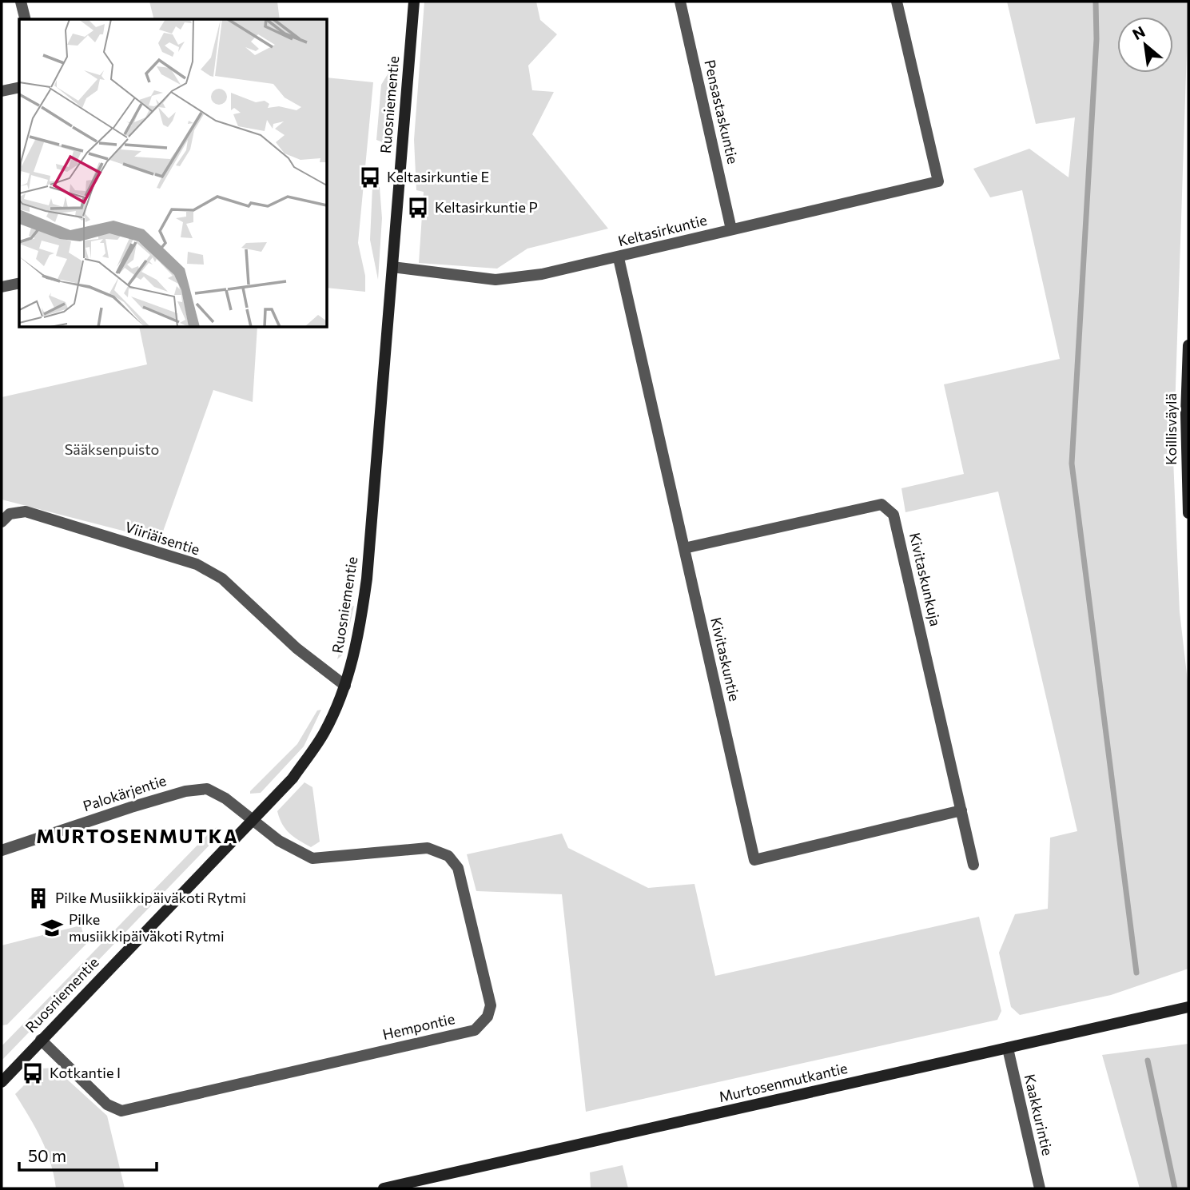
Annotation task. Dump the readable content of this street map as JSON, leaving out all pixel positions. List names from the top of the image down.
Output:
{
  "streets": {
    "main road": ["Ruosniementie", "Koillisväylä", "Murtosenmutkantie"],
    "street": [
      "Pensastaskuntie",
      "Keltasirkuntie",
      "Viiriäisentie",
      "Kivitaskunkuja",
      "Kivitaskuntie",
      "Palokärjentie",
      "Hempontie",
      "Kaakkurintie"
    ]
  },
  "crossings": [
    ["Ruosniementie", "Keltasirkuntie"],
    ["Ruosniementie", "Viiriäisentie"],
    ["Ruosniementie", "Palokärjentie"],
    ["Ruosniementie", "Hempontie"],
    ["Pensastaskuntie", "Keltasirkuntie"],
    ["Keltasirkuntie", "Kivitaskuntie"],
    ["Kivitaskunkuja", "Kivitaskuntie"],
    ["Palokärjentie", "Hempontie"],
    ["Murtosenmutkantie", "Kaakkurintie"]
  ],
  "districts": ["MURTOSENMUTKA"],
  "parks": ["Sääksenpuisto"],
  "places": {
    "bus stop": ["Keltasirkuntie E", "Keltasirkuntie P", "Kotkantie I"],
    "building": ["Pilke Musiikkipäiväkoti Rytmi"],
    "school or university": ["Pilke musiikkipäiväkoti Rytmi"]
  },
  "scale_bar": "50 m",
  "north": "top left"
}
